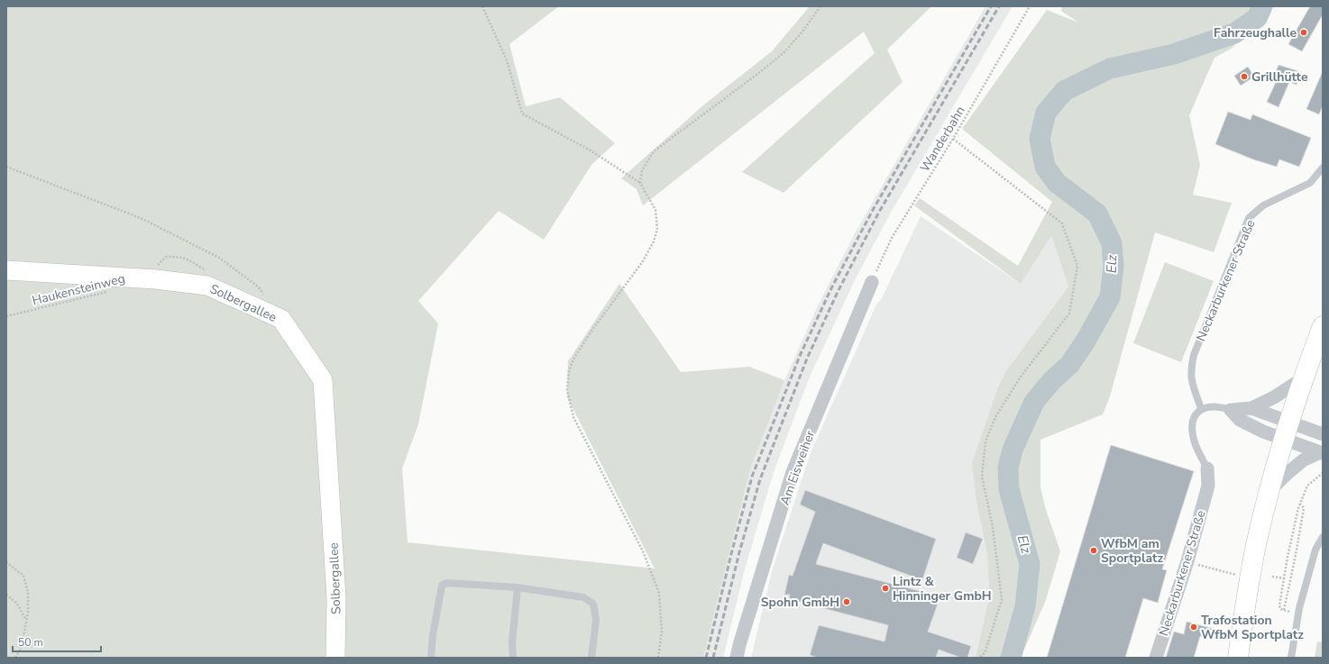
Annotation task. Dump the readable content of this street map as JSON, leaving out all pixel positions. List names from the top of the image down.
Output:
{
  "streets": {
    "street": ["Neckarburkener Straße", "Solbergallee", "Am Eisweiher"],
    "path": ["Wanderbahn", "Haukensteinweg"]
  },
  "crossings": [
    ["Wanderbahn", "Am Eisweiher"]
  ],
  "water": ["Elz"],
  "places": [
    "Fahrzeughalle",
    "Grillhütte",
    "WfbM am Sportplatz",
    "Lintz & Hinninger GmbH",
    "Spohn GmbH",
    "Trafostation WfbM Sportplatz"
  ],
  "scale_bar": "50 m"
}
